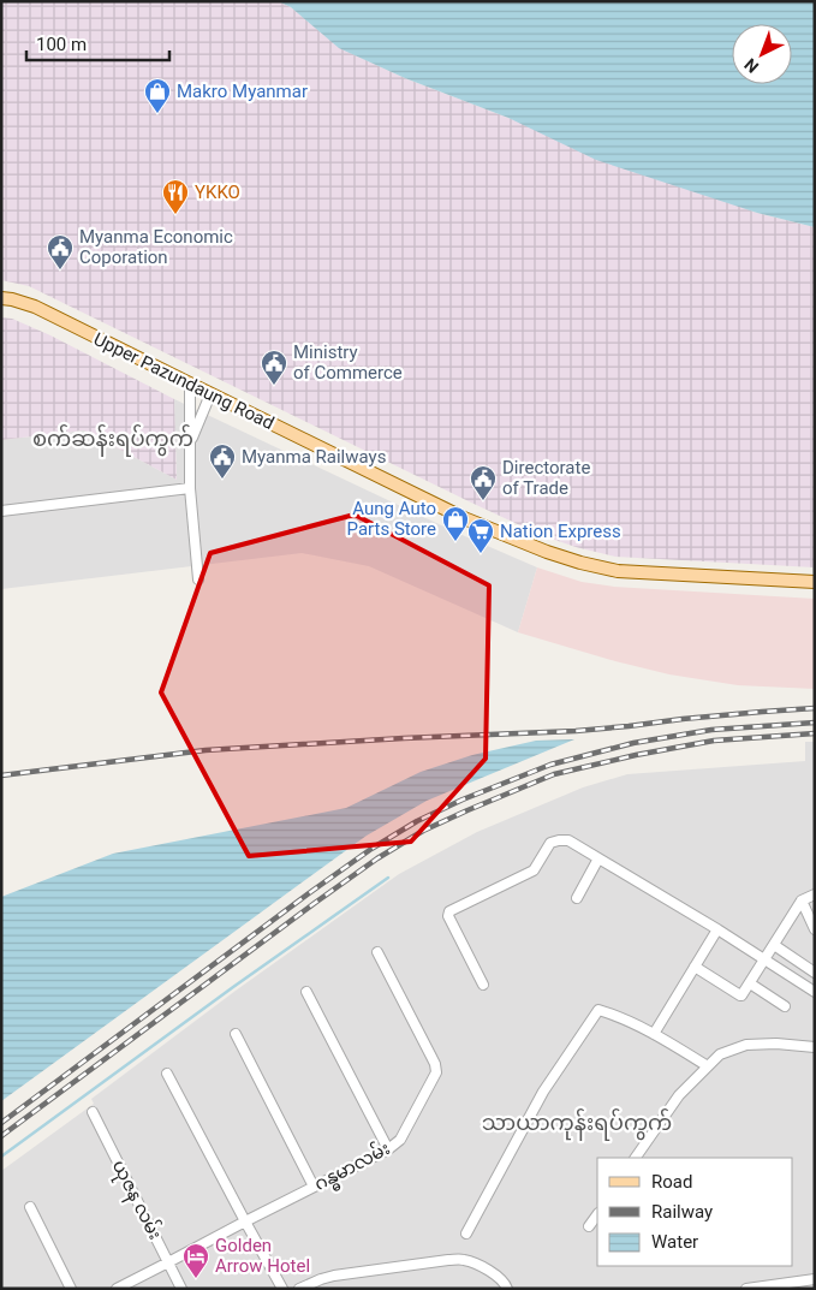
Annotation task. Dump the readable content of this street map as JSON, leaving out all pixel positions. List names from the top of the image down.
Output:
{
  "streets": {
    "main road": ["Upper Pazundaung Road"],
    "street": ["ဂန္ဓမာလမ်း", "ယုဇန လမ်း"]
  },
  "crossings": [
    ["ဂန္ဓမာလမ်း", "ယုဇန လမ်း"]
  ],
  "districts": ["စက်ဆန်းရပ်ကွက်", "သာယာကုန်းရပ်ကွက်"],
  "places": {
    "shop": ["Makro Myanmar", "Aung Auto Parts Store"],
    "restaurant": ["YKKO"],
    "public building": [
      "Myanma Economic Coporation",
      "Ministry of Commerce",
      "Myanma Railways",
      "Directorate of Trade"
    ],
    "supermarket": ["Nation Express"],
    "hotel": ["Golden Arrow Hotel"]
  },
  "legend": ["Road", "Railway", "Water"],
  "scale_bar": "100 m",
  "north": "bottom left"
}
